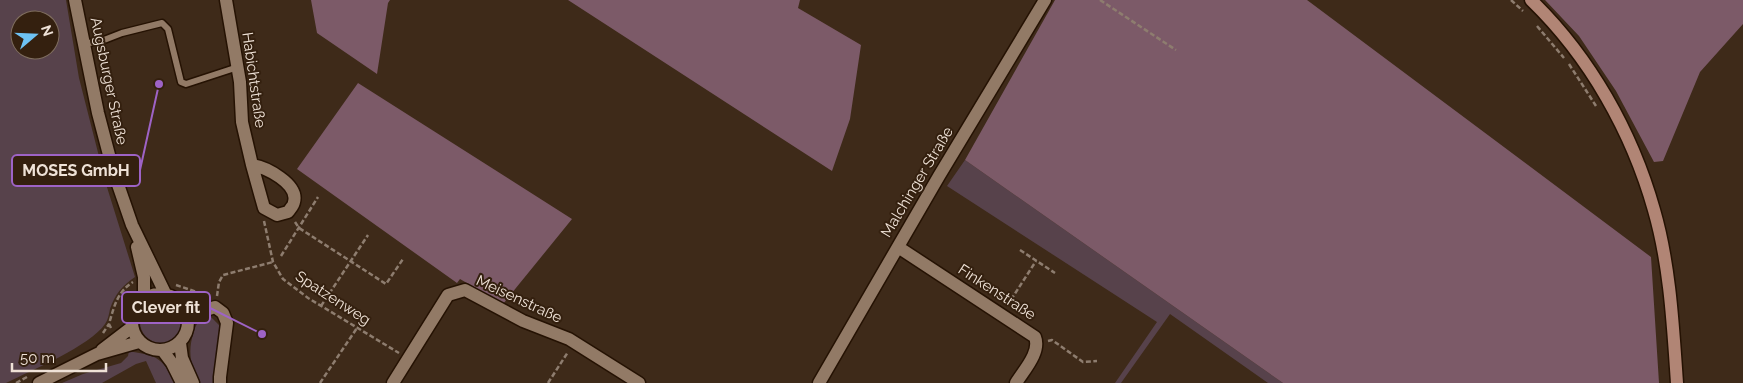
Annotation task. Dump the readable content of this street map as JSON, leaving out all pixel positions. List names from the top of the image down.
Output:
{
  "streets": {
    "street": [
      "Habichtstraße",
      "Augsburger Straße",
      "Malchinger Straße",
      "Finkenstraße",
      "Meisenstraße"
    ],
    "path": ["Spatzenweg"]
  },
  "crossings": [
    ["Habichtstraße", "Spatzenweg"],
    ["Malchinger Straße", "Finkenstraße"],
    ["Spatzenweg", "Meisenstraße"]
  ],
  "places": ["MOSES GmbH", "Clever fit"],
  "scale_bar": "50 m",
  "north": "right"
}
